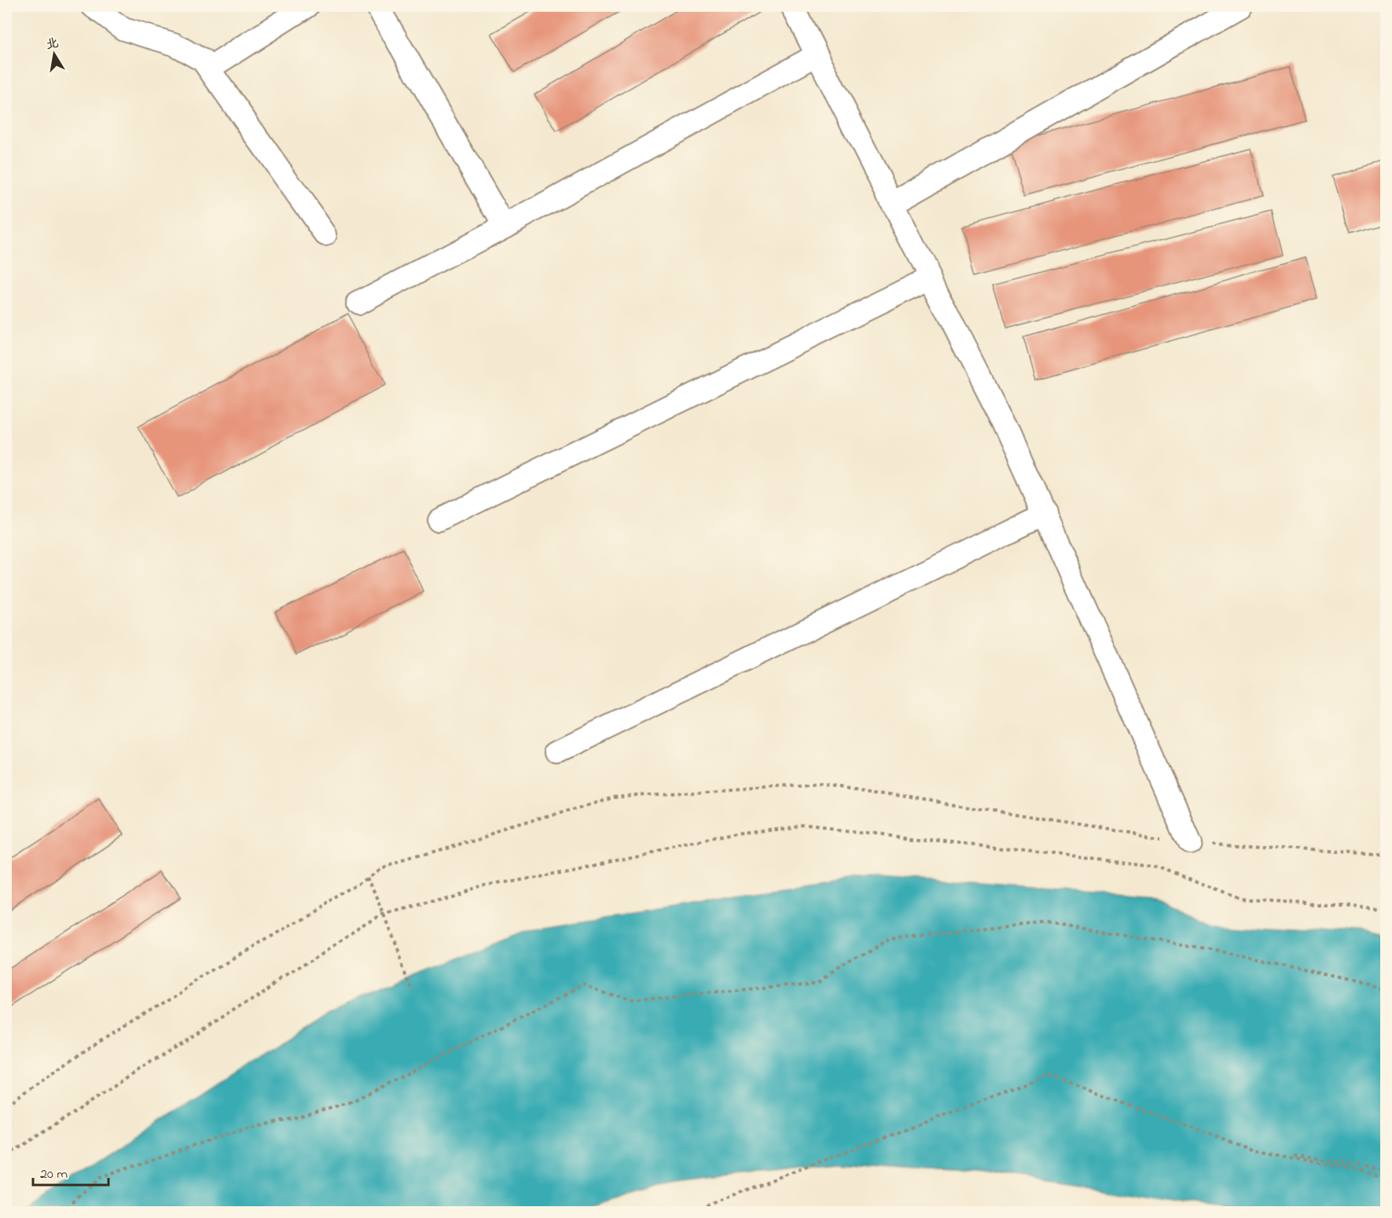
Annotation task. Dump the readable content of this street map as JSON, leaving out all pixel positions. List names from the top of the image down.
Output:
{
  "scale_bar": "20 m",
  "north": "top"
}
